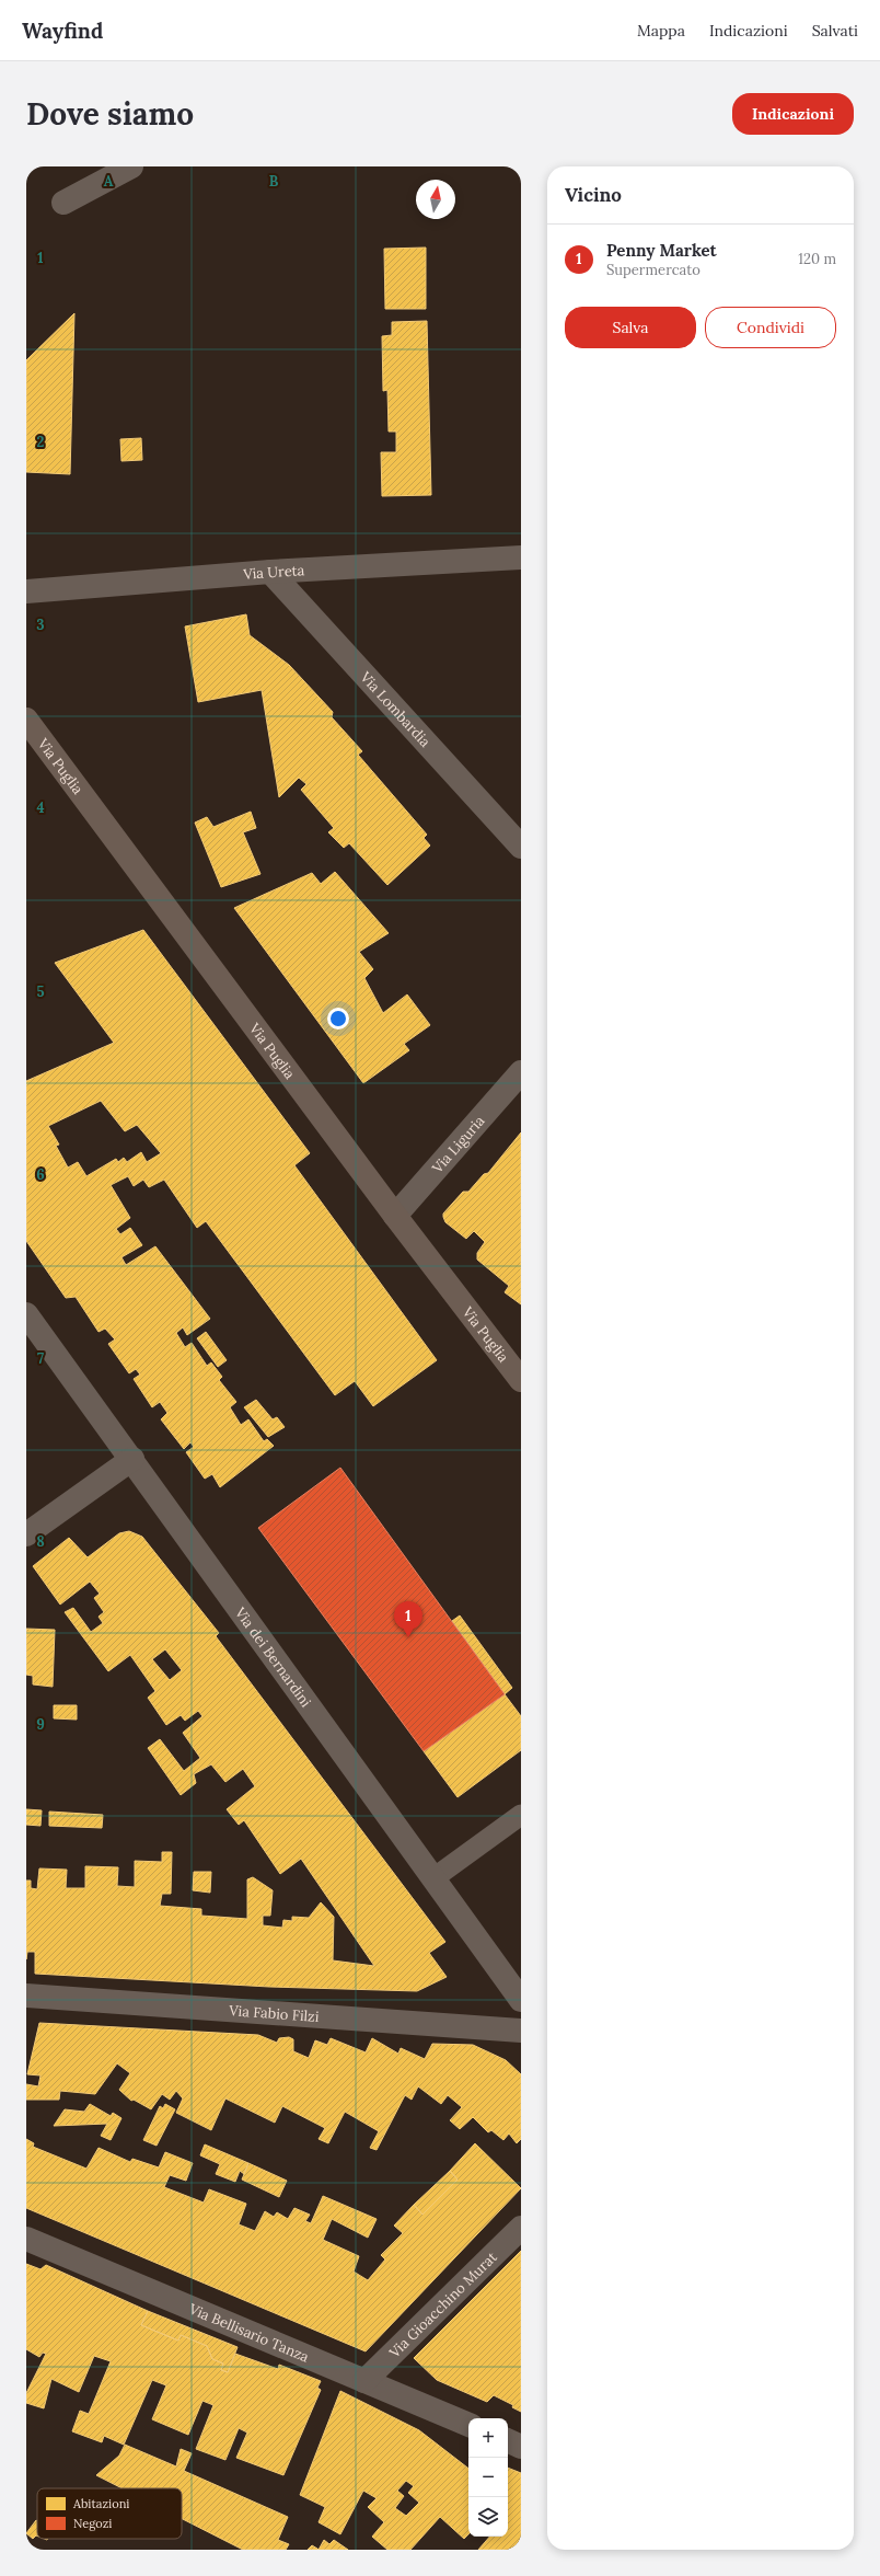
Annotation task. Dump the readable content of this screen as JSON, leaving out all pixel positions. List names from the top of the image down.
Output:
{
  "streets": {
    "main road": ["Via Puglia"],
    "street": [
      "Via Ureta",
      "Via Lombardia",
      "Via Liguria",
      "Via dei Bernardini",
      "Via Fabio Filzi",
      "Via Gioacchino Murat",
      "Via Bellisario Tanza"
    ]
  },
  "crossings": [
    ["Via Ureta", "Via Lombardia"],
    ["Via Puglia", "Via Liguria"],
    ["Via Gioacchino Murat", "Via Bellisario Tanza"]
  ],
  "legend": ["Abitazioni", "Negozi"],
  "north": "top",
  "page": {
    "header": "Wayfind",
    "nav": ["Mappa", "Indicazioni", "Salvati"],
    "buttons": [
      "Indicazioni",
      ["Salva", "Condividi"]
    ],
    "title": "Dove siamo",
    "heading": "Vicino",
    "list": [
      {
        "mark": "1",
        "name": "Penny Market",
        "note": "Supermercato",
        "value": "120 m"
      }
    ],
    "pins": "1",
    "map_buttons": ["+", "−"]
  },
  "grid": {
    "columns": ["A", "B"],
    "rows": [
      "1",
      "2",
      "3",
      "4",
      "5",
      "6",
      "7",
      "8",
      "9"
    ]
  }
}
